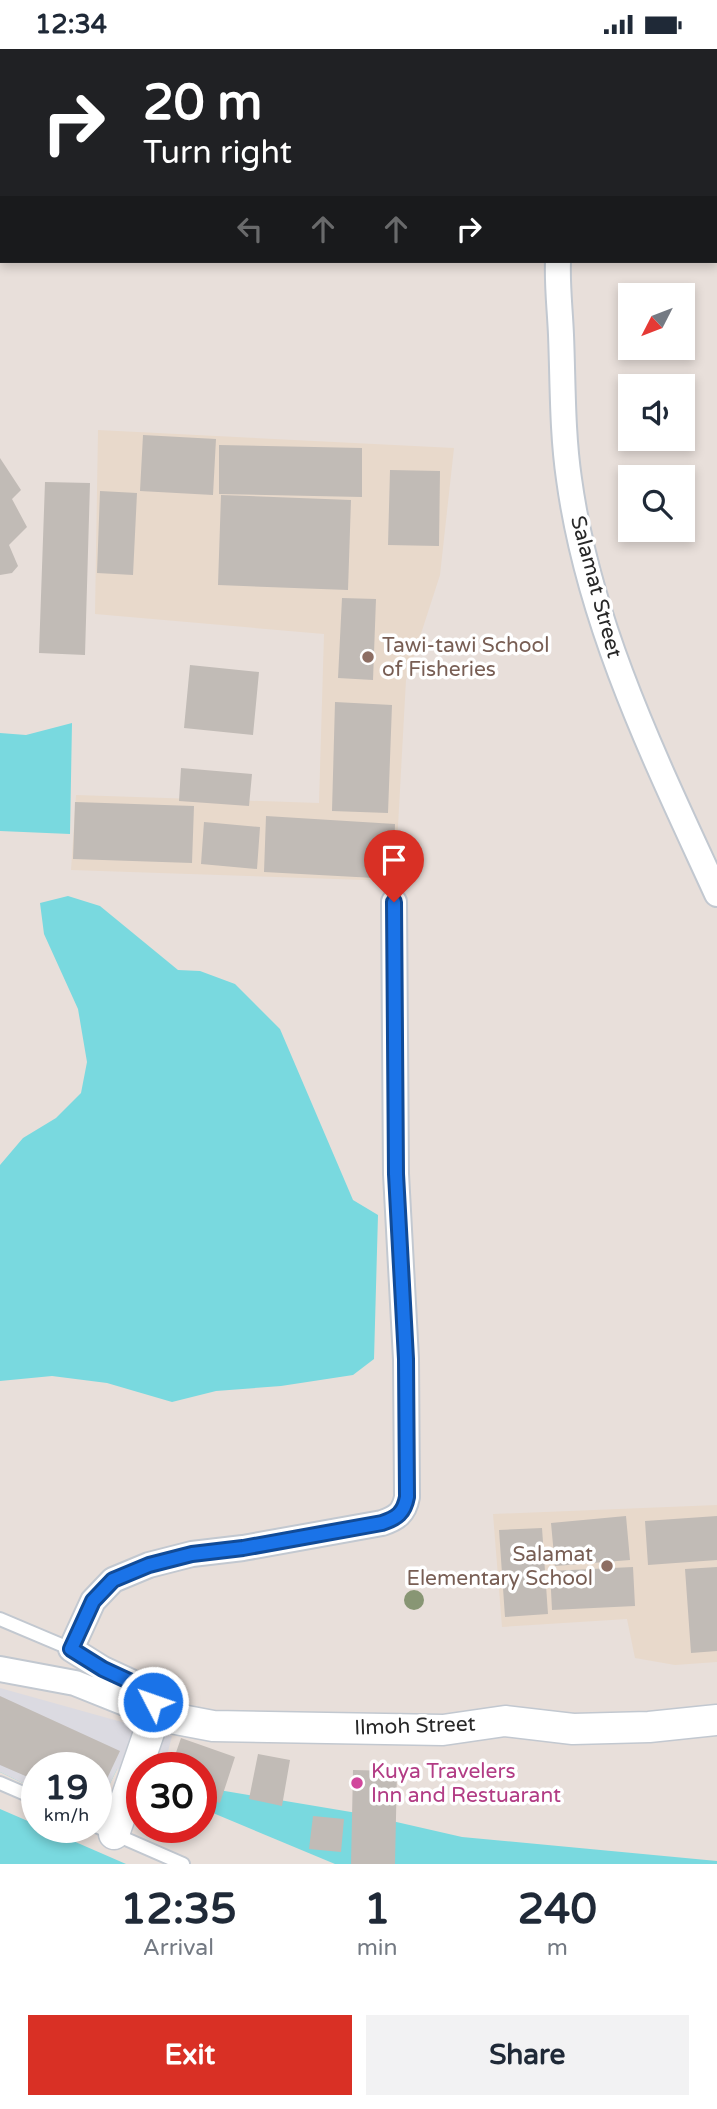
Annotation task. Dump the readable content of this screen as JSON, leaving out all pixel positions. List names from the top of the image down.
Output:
{
  "streets": {
    "street": ["Salamat Street", "Ilmoh Street"]
  },
  "places": ["Tawi-tawi School of Fisheries", "Salamat Elementary School", "Kuya Travelers Inn and Restuarant"],
  "north": "bottom left",
  "page": {
    "status": "12:34",
    "turn": ["20 m", "Turn right"],
    "speed": "19 km/h",
    "limit": "30",
    "eta": [
      "12:35",
      "Arrival",
      "1",
      "min",
      "240",
      "m"
    ],
    "buttons": ["Exit", "Share"]
  }
}
